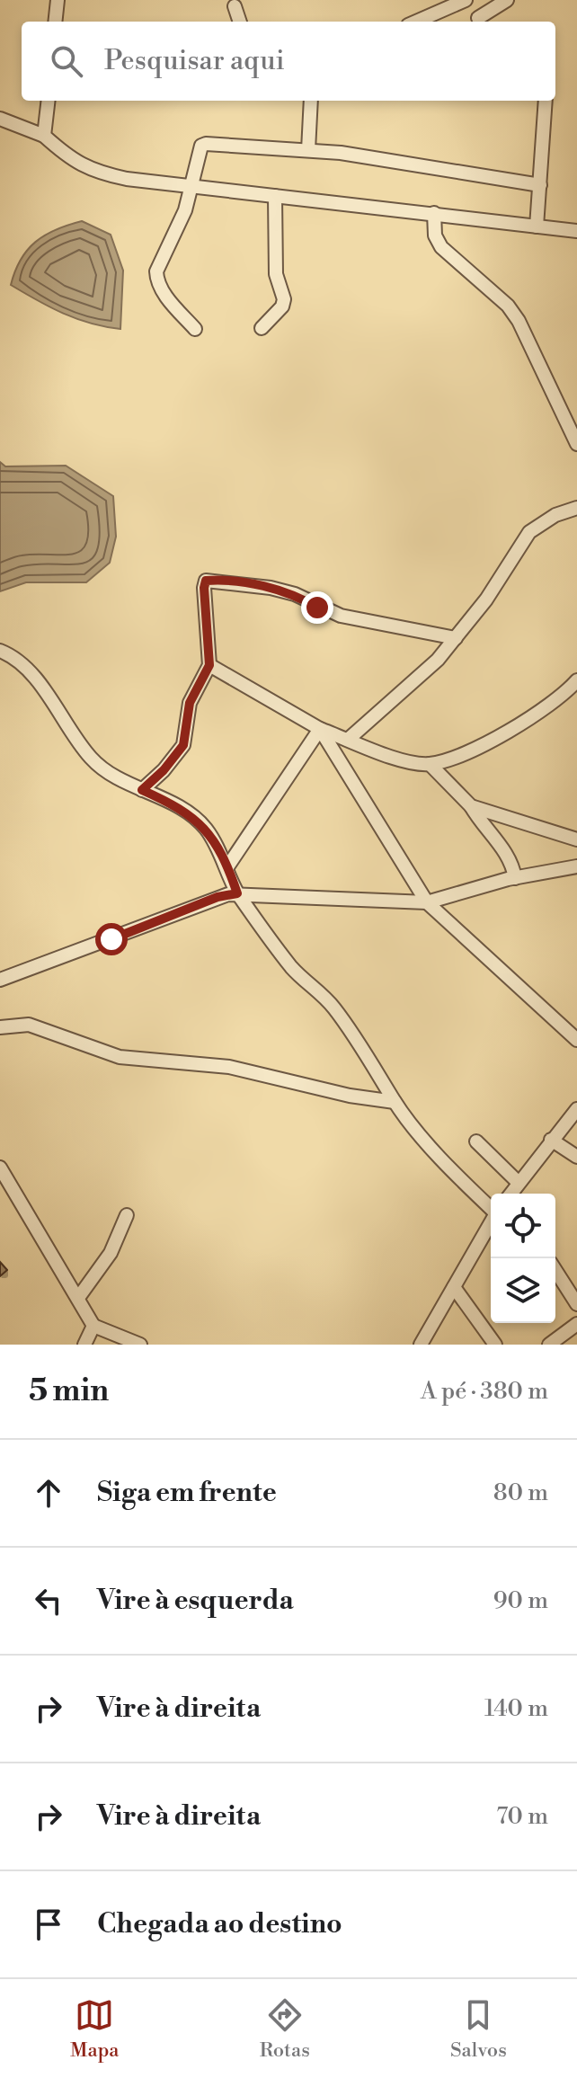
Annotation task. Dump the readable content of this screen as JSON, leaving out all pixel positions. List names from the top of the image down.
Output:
{
  "page": {
    "search": "Pesquisar aqui",
    "heading": ["5 min", "A pé · 380 m"],
    "list": [
      ["Siga em frente", "80 m"],
      ["Vire à esquerda", "90 m"],
      ["Vire à direita", "140 m"],
      ["Vire à direita", "70 m"],
      "Chegada ao destino"
    ],
    "nav": ["Mapa", "Rotas", "Salvos"]
  }
}
